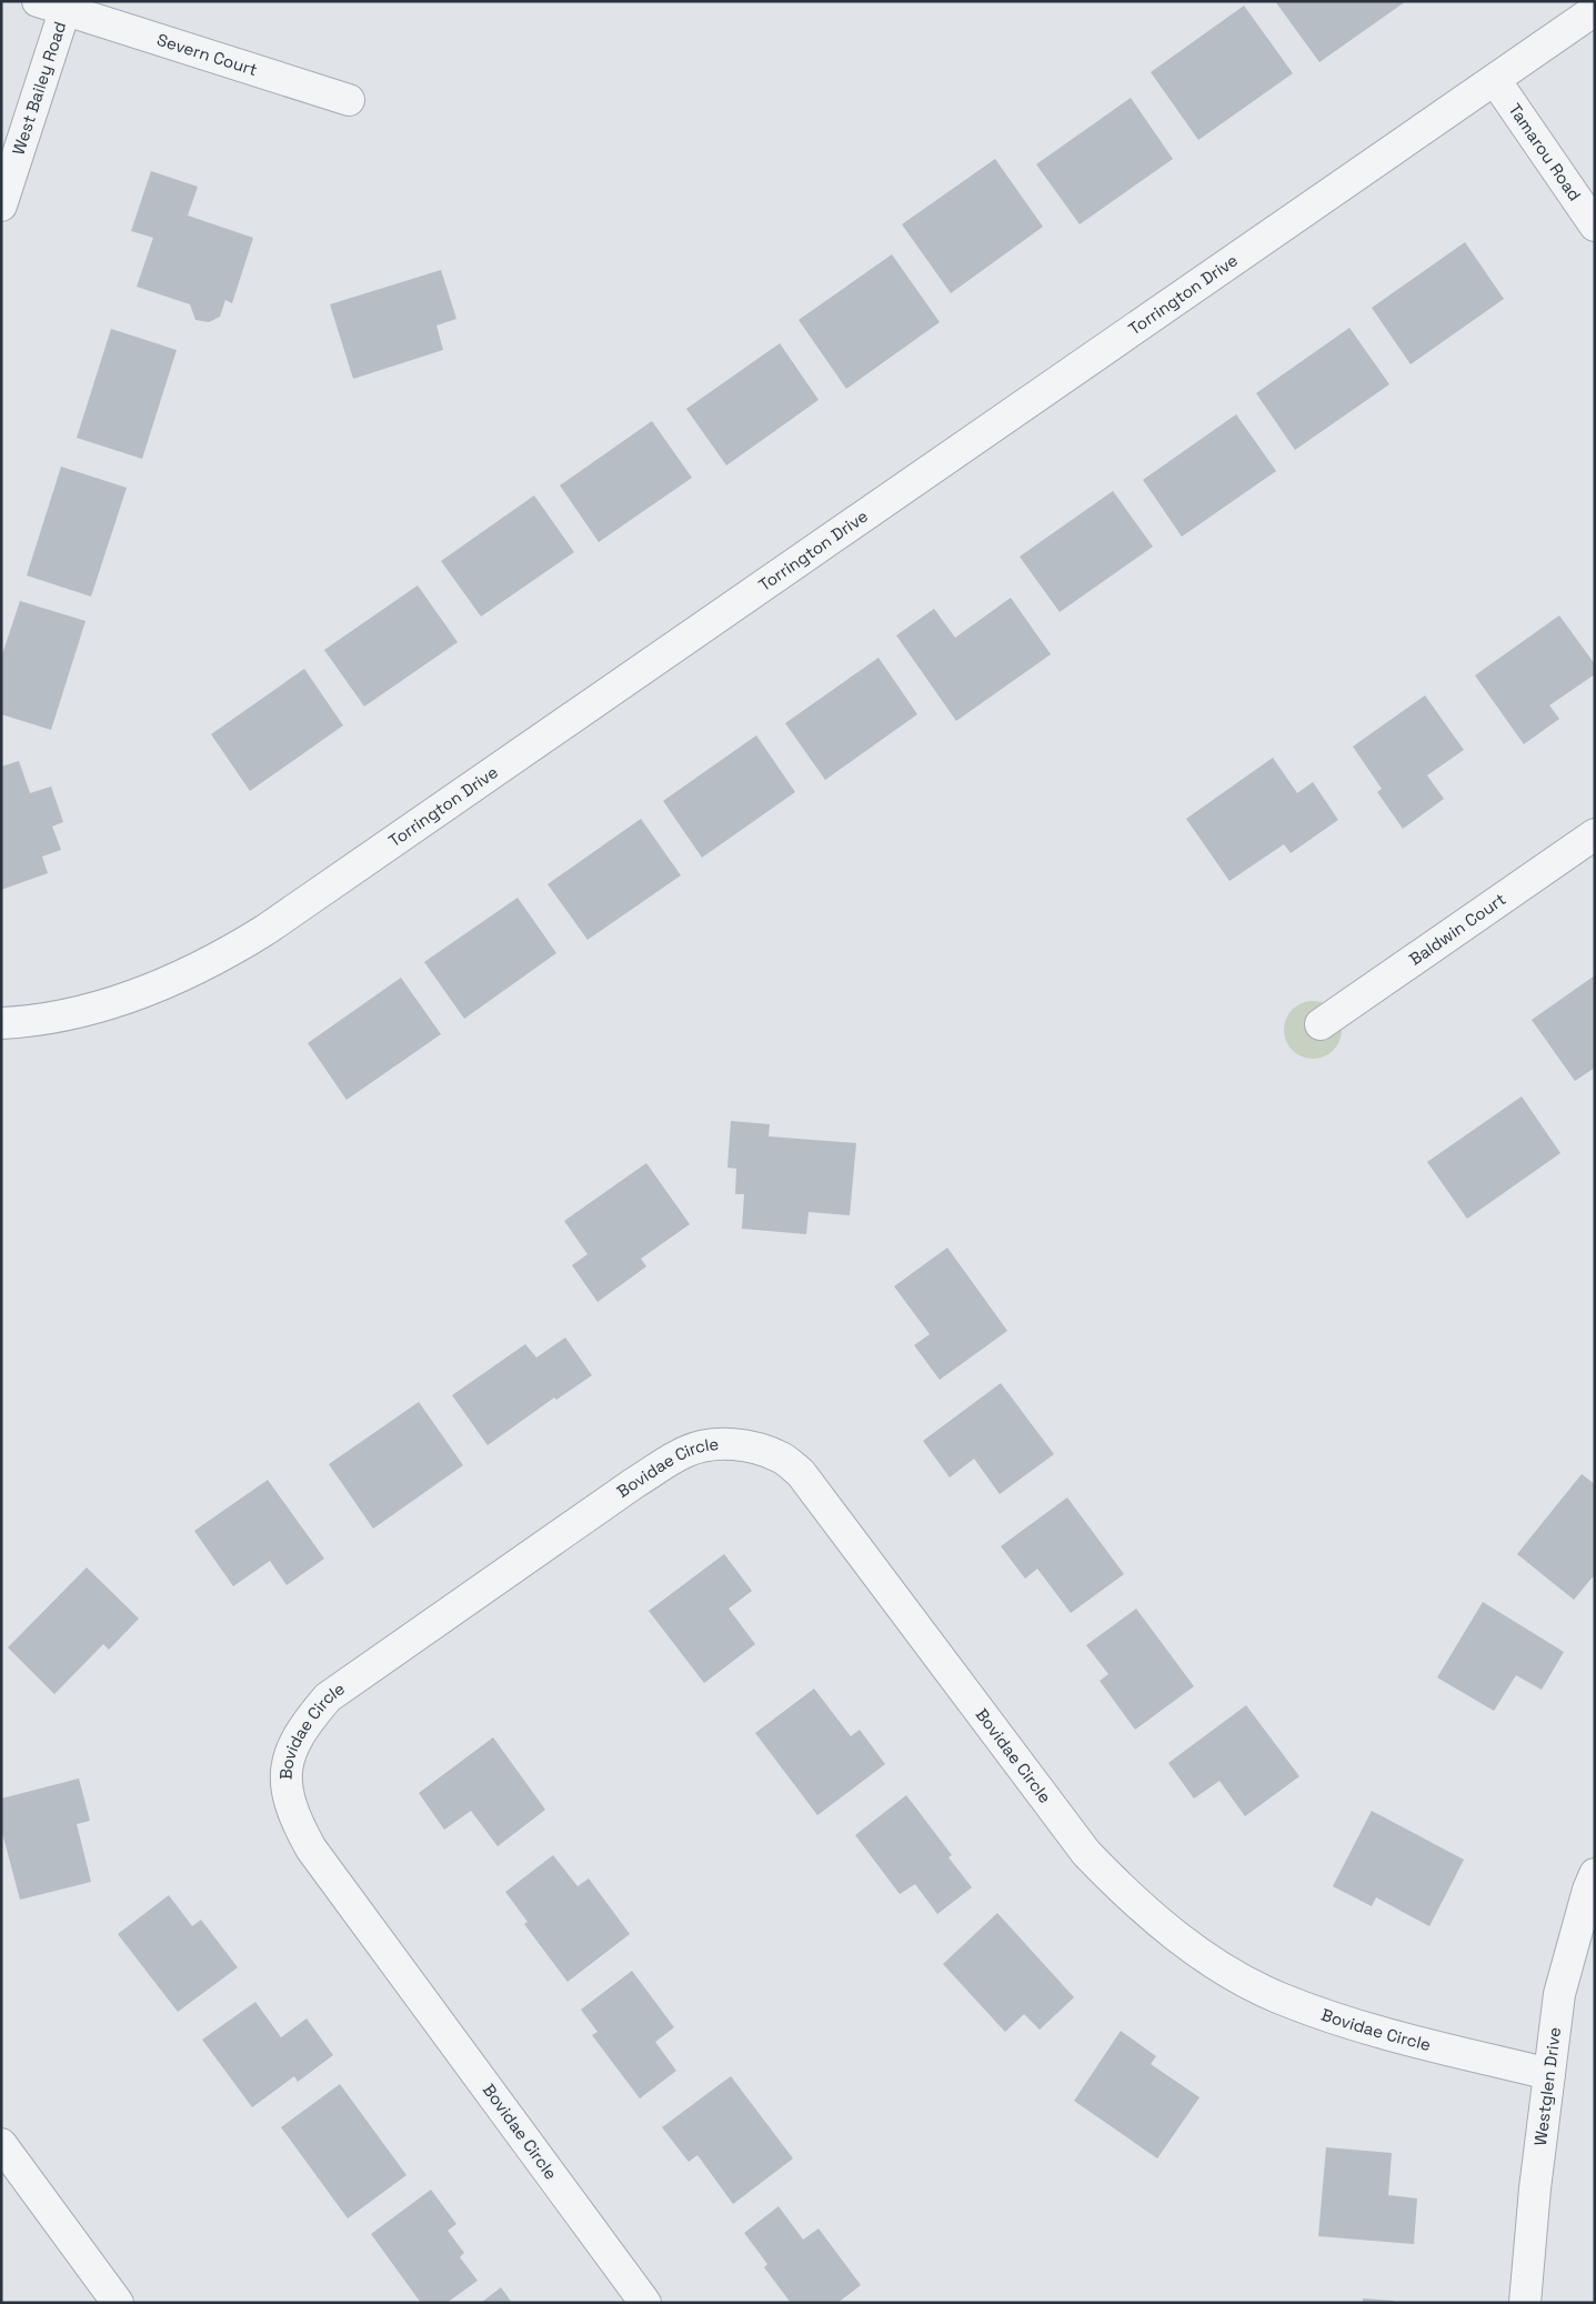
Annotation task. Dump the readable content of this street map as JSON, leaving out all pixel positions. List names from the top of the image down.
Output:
{
  "streets": {
    "street": [
      "Severn Court",
      "West Bailey Road",
      "Tamarou Road",
      "Torrington Drive",
      "Baldwin Court",
      "Bovidae Circle",
      "Westglen Drive"
    ]
  },
  "crossings": [
    ["Severn Court", "West Bailey Road"],
    ["Tamarou Road", "Torrington Drive"],
    ["Bovidae Circle", "Westglen Drive"]
  ]
}
